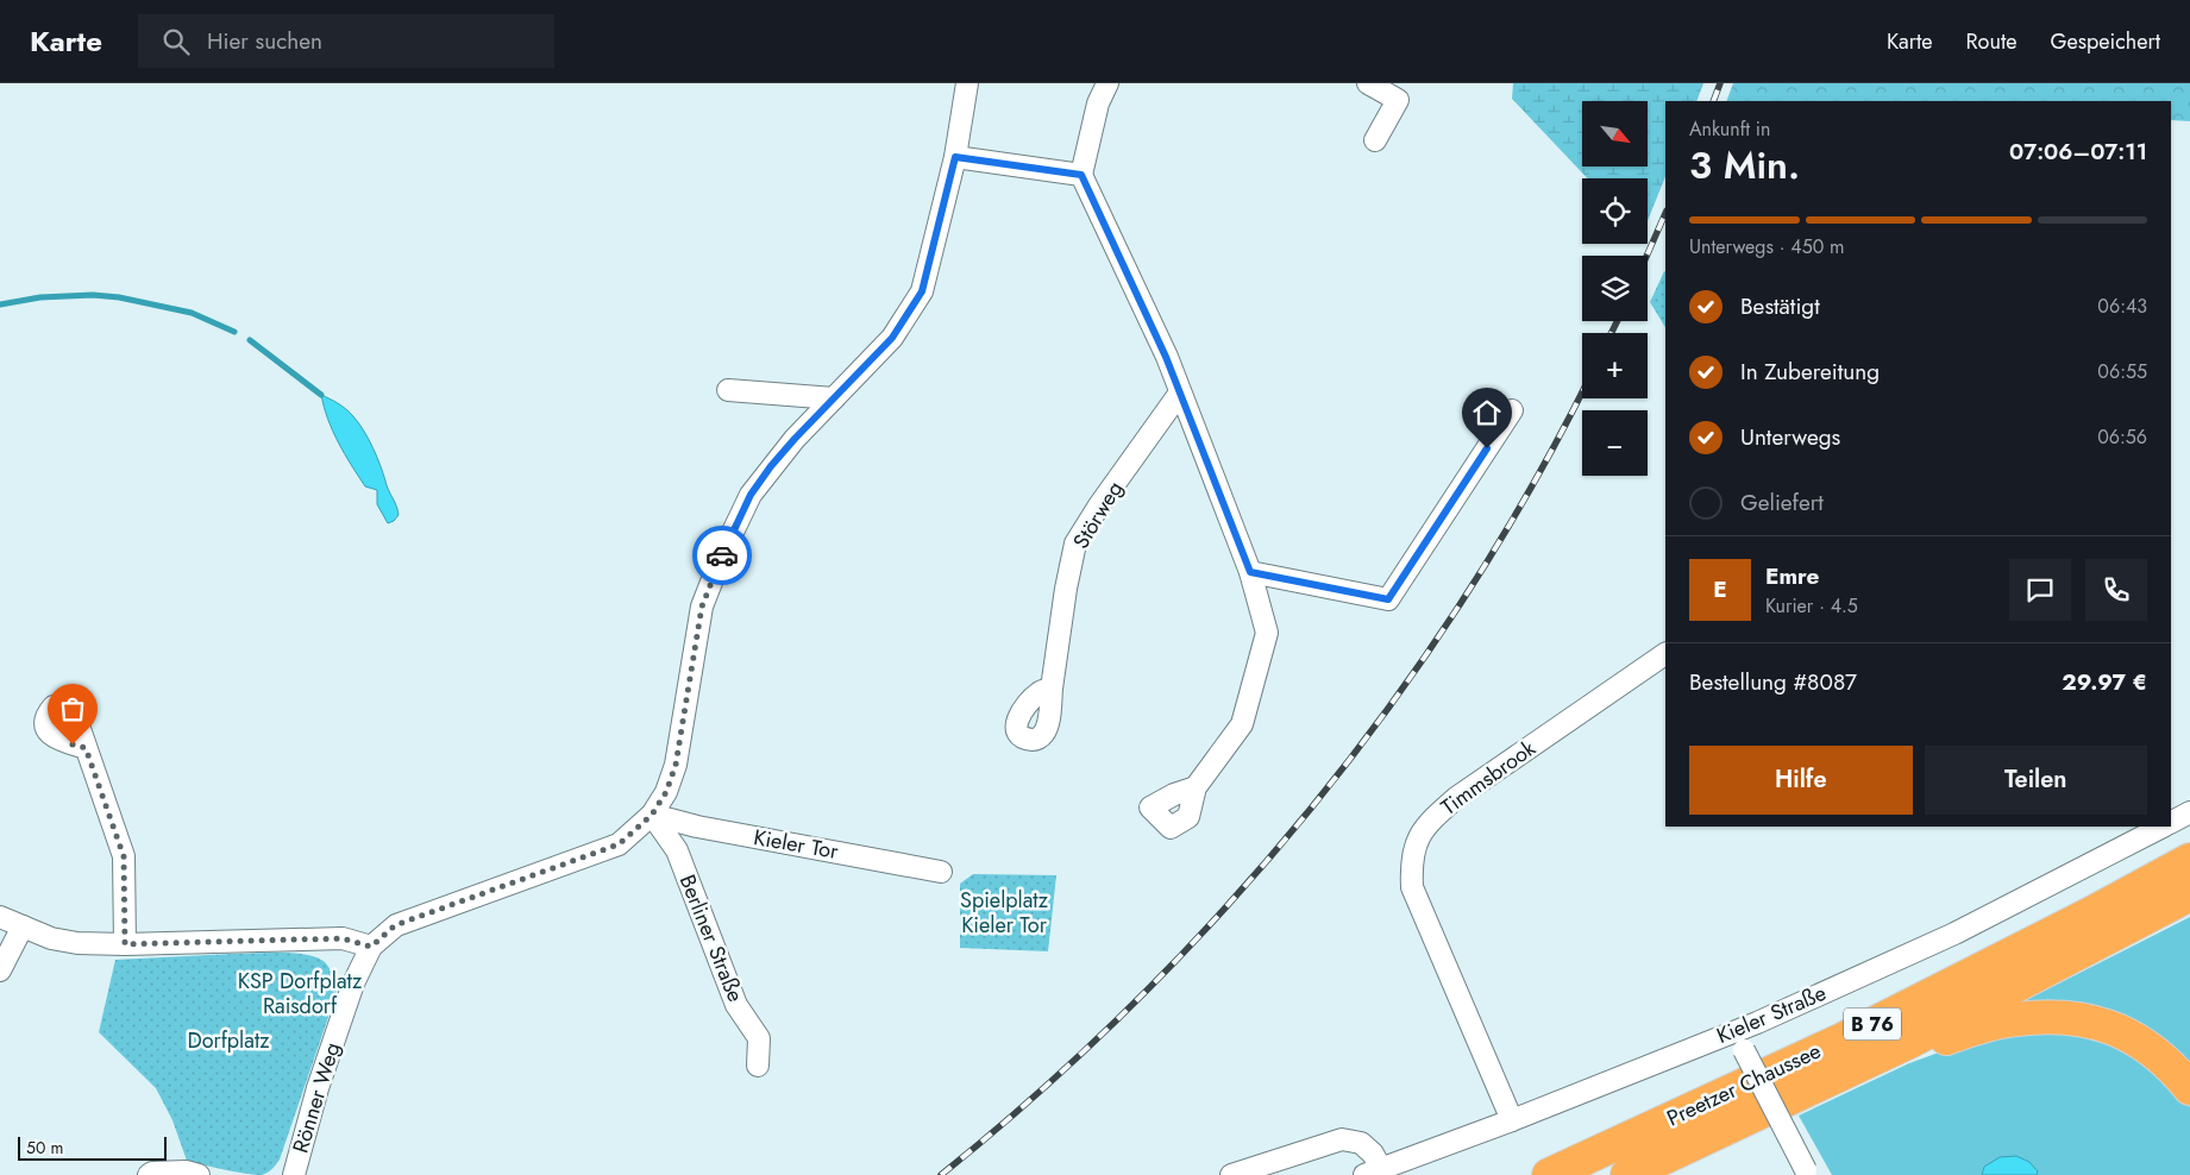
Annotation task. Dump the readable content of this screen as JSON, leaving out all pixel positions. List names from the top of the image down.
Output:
{
  "streets": {
    "highway": ["B 76", "Preetzer Chaussee"],
    "street": [
      "Störweg",
      "Timmsbrook",
      "Kieler Tor",
      "Berliner Straße",
      "Kieler Straße",
      "Rönner Weg"
    ]
  },
  "crossings": [
    ["Timmsbrook", "Kieler Straße"],
    ["Kieler Tor", "Berliner Straße"],
    ["Kieler Tor", "Rönner Weg"],
    ["Berliner Straße", "Rönner Weg"],
    ["B 76", "Preetzer Chaussee"]
  ],
  "parks": ["Spielplatz Kieler Tor", "KSP Dorfplatz Raisdorf", "Dorfplatz"],
  "scale_bar": "50 m",
  "north": "bottom right",
  "page": {
    "header": "Karte",
    "search": "Hier suchen",
    "nav": ["Karte", "Route", "Gespeichert"],
    "map_buttons": ["+", "−"],
    "heading": ["3 Min.", "Ankunft in", "07:06–07:11"],
    "panel": [
      "Emre",
      "Kurier · 4.5",
      "Bestellung #8087",
      "29.97 €"
    ],
    "bar": "Unterwegs · 450 m",
    "list": [
      ["Bestätigt", "06:43"],
      ["In Zubereitung", "06:55"],
      ["Unterwegs", "06:56"],
      "Geliefert"
    ],
    "round": "E",
    "buttons": ["Hilfe", "Teilen"],
    "scale": "50 m"
  }
}
